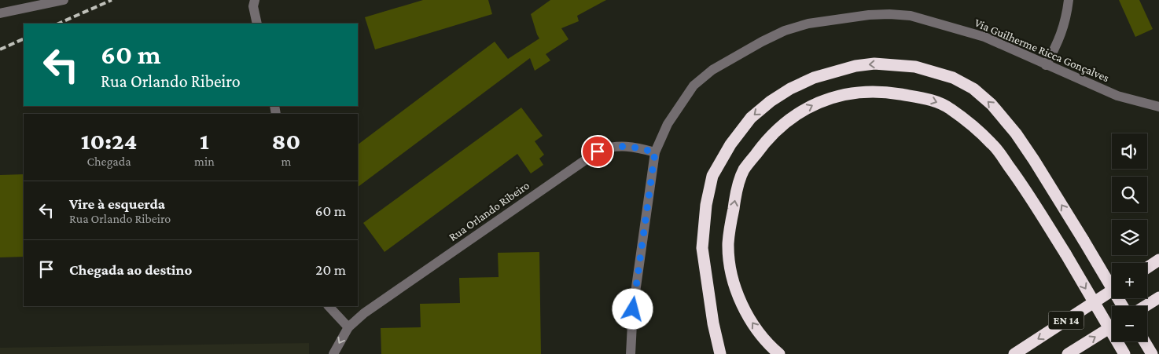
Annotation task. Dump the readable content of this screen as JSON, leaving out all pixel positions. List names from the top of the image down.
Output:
{
  "streets": {
    "highway": ["EN 14"],
    "street": ["Via Guilherme Ricca Gonçalves", "Rua Orlando Ribeiro"]
  },
  "crossings": [
    ["Via Guilherme Ricca Gonçalves", "Rua Orlando Ribeiro"]
  ],
  "page": {
    "turn": ["60 m", "Rua Orlando Ribeiro"],
    "eta": [
      "10:24",
      "Chegada",
      "1",
      "min",
      "80",
      "m"
    ],
    "map_buttons": ["+", "−"],
    "list": [
      {
        "name": "Vire à esquerda",
        "note": "Rua Orlando Ribeiro",
        "value": "60 m"
      },
      {
        "name": "Chegada ao destino",
        "value": "20 m"
      }
    ]
  }
}
